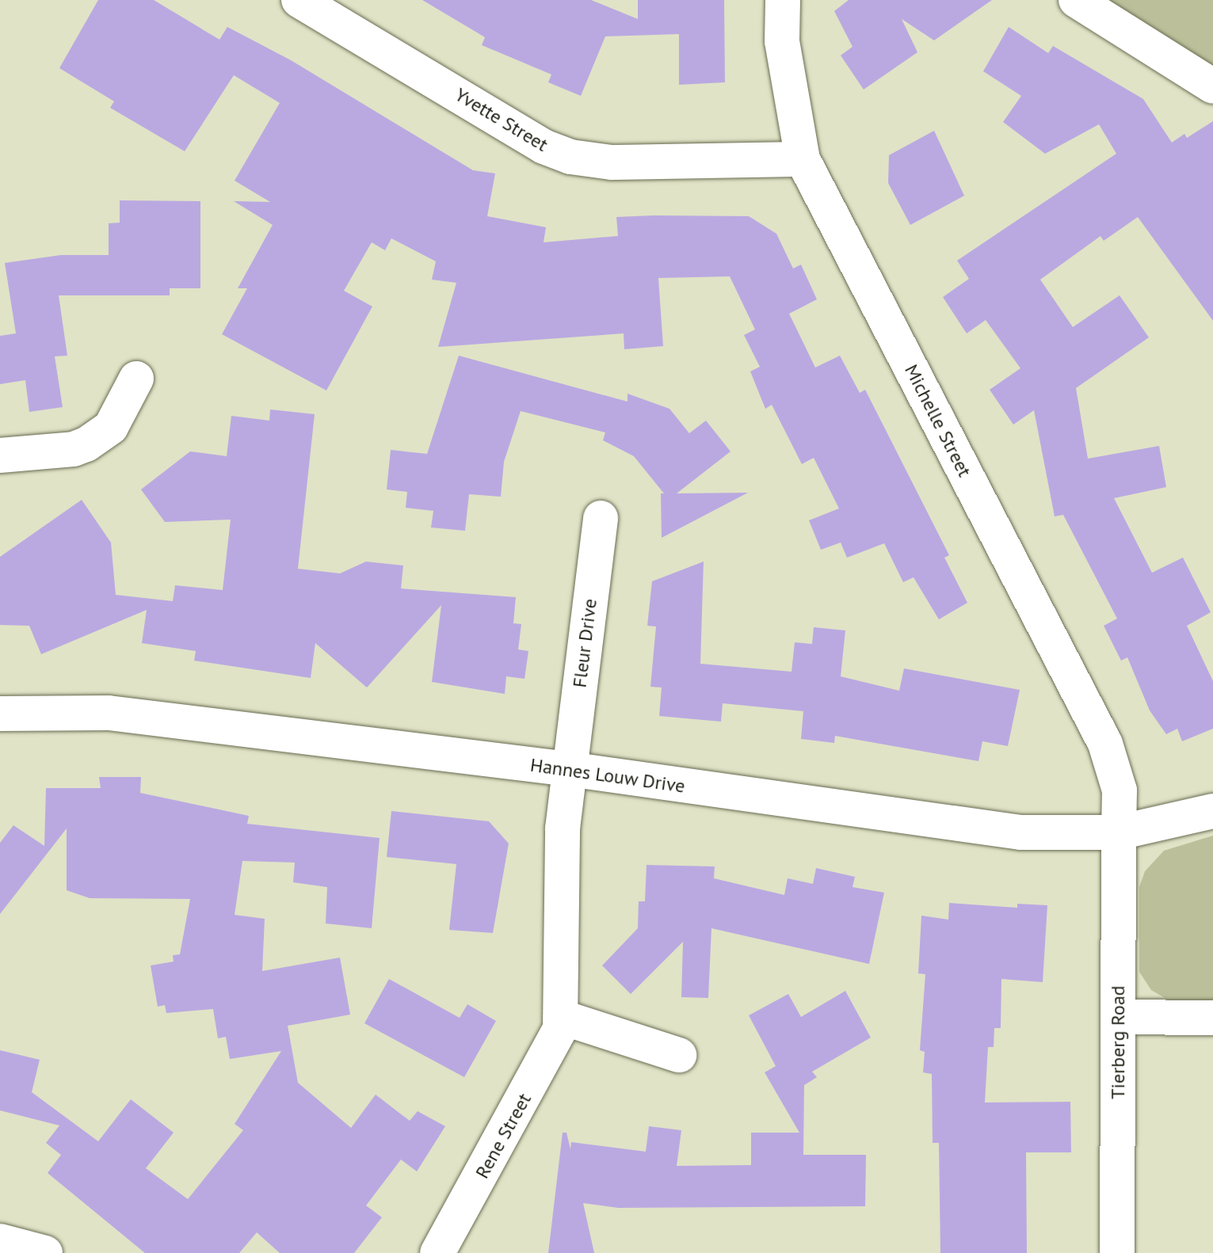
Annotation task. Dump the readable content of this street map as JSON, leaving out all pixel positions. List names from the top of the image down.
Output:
{
  "streets": {
    "street": [
      "Yvette Street",
      "Michelle Street",
      "Fleur Drive",
      "Hannes Louw Drive",
      "Tierberg Road",
      "Rene Street"
    ]
  },
  "crossings": [
    ["Yvette Street", "Michelle Street"],
    ["Michelle Street", "Hannes Louw Drive"],
    ["Michelle Street", "Tierberg Road"],
    ["Fleur Drive", "Hannes Louw Drive"],
    ["Fleur Drive", "Rene Street"],
    ["Hannes Louw Drive", "Tierberg Road"],
    ["Hannes Louw Drive", "Rene Street"]
  ]
}
